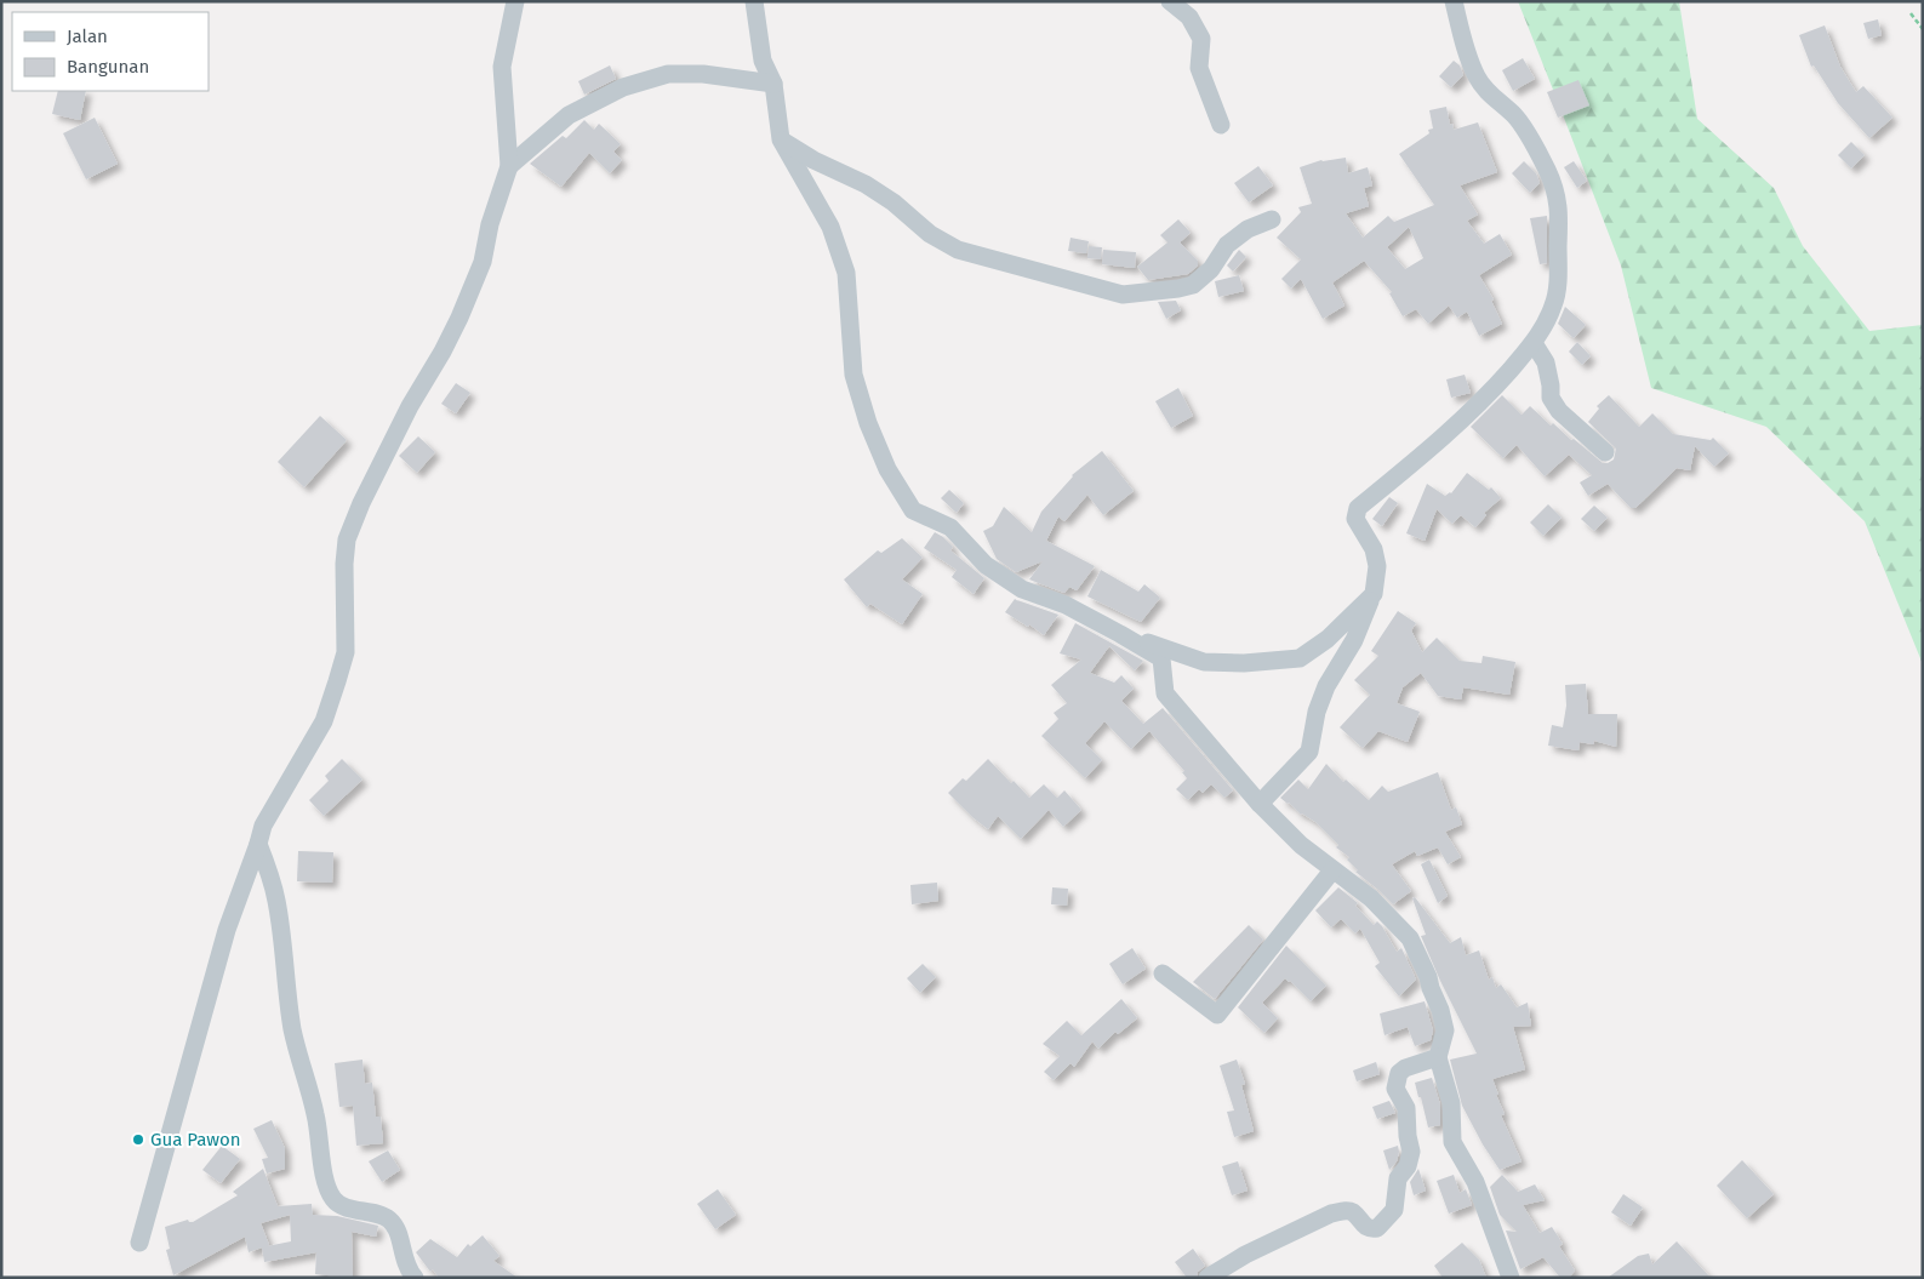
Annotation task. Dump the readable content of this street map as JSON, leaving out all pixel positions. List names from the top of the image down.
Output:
{
  "places": ["Gua Pawon"],
  "legend": ["Jalan", "Bangunan"]
}
